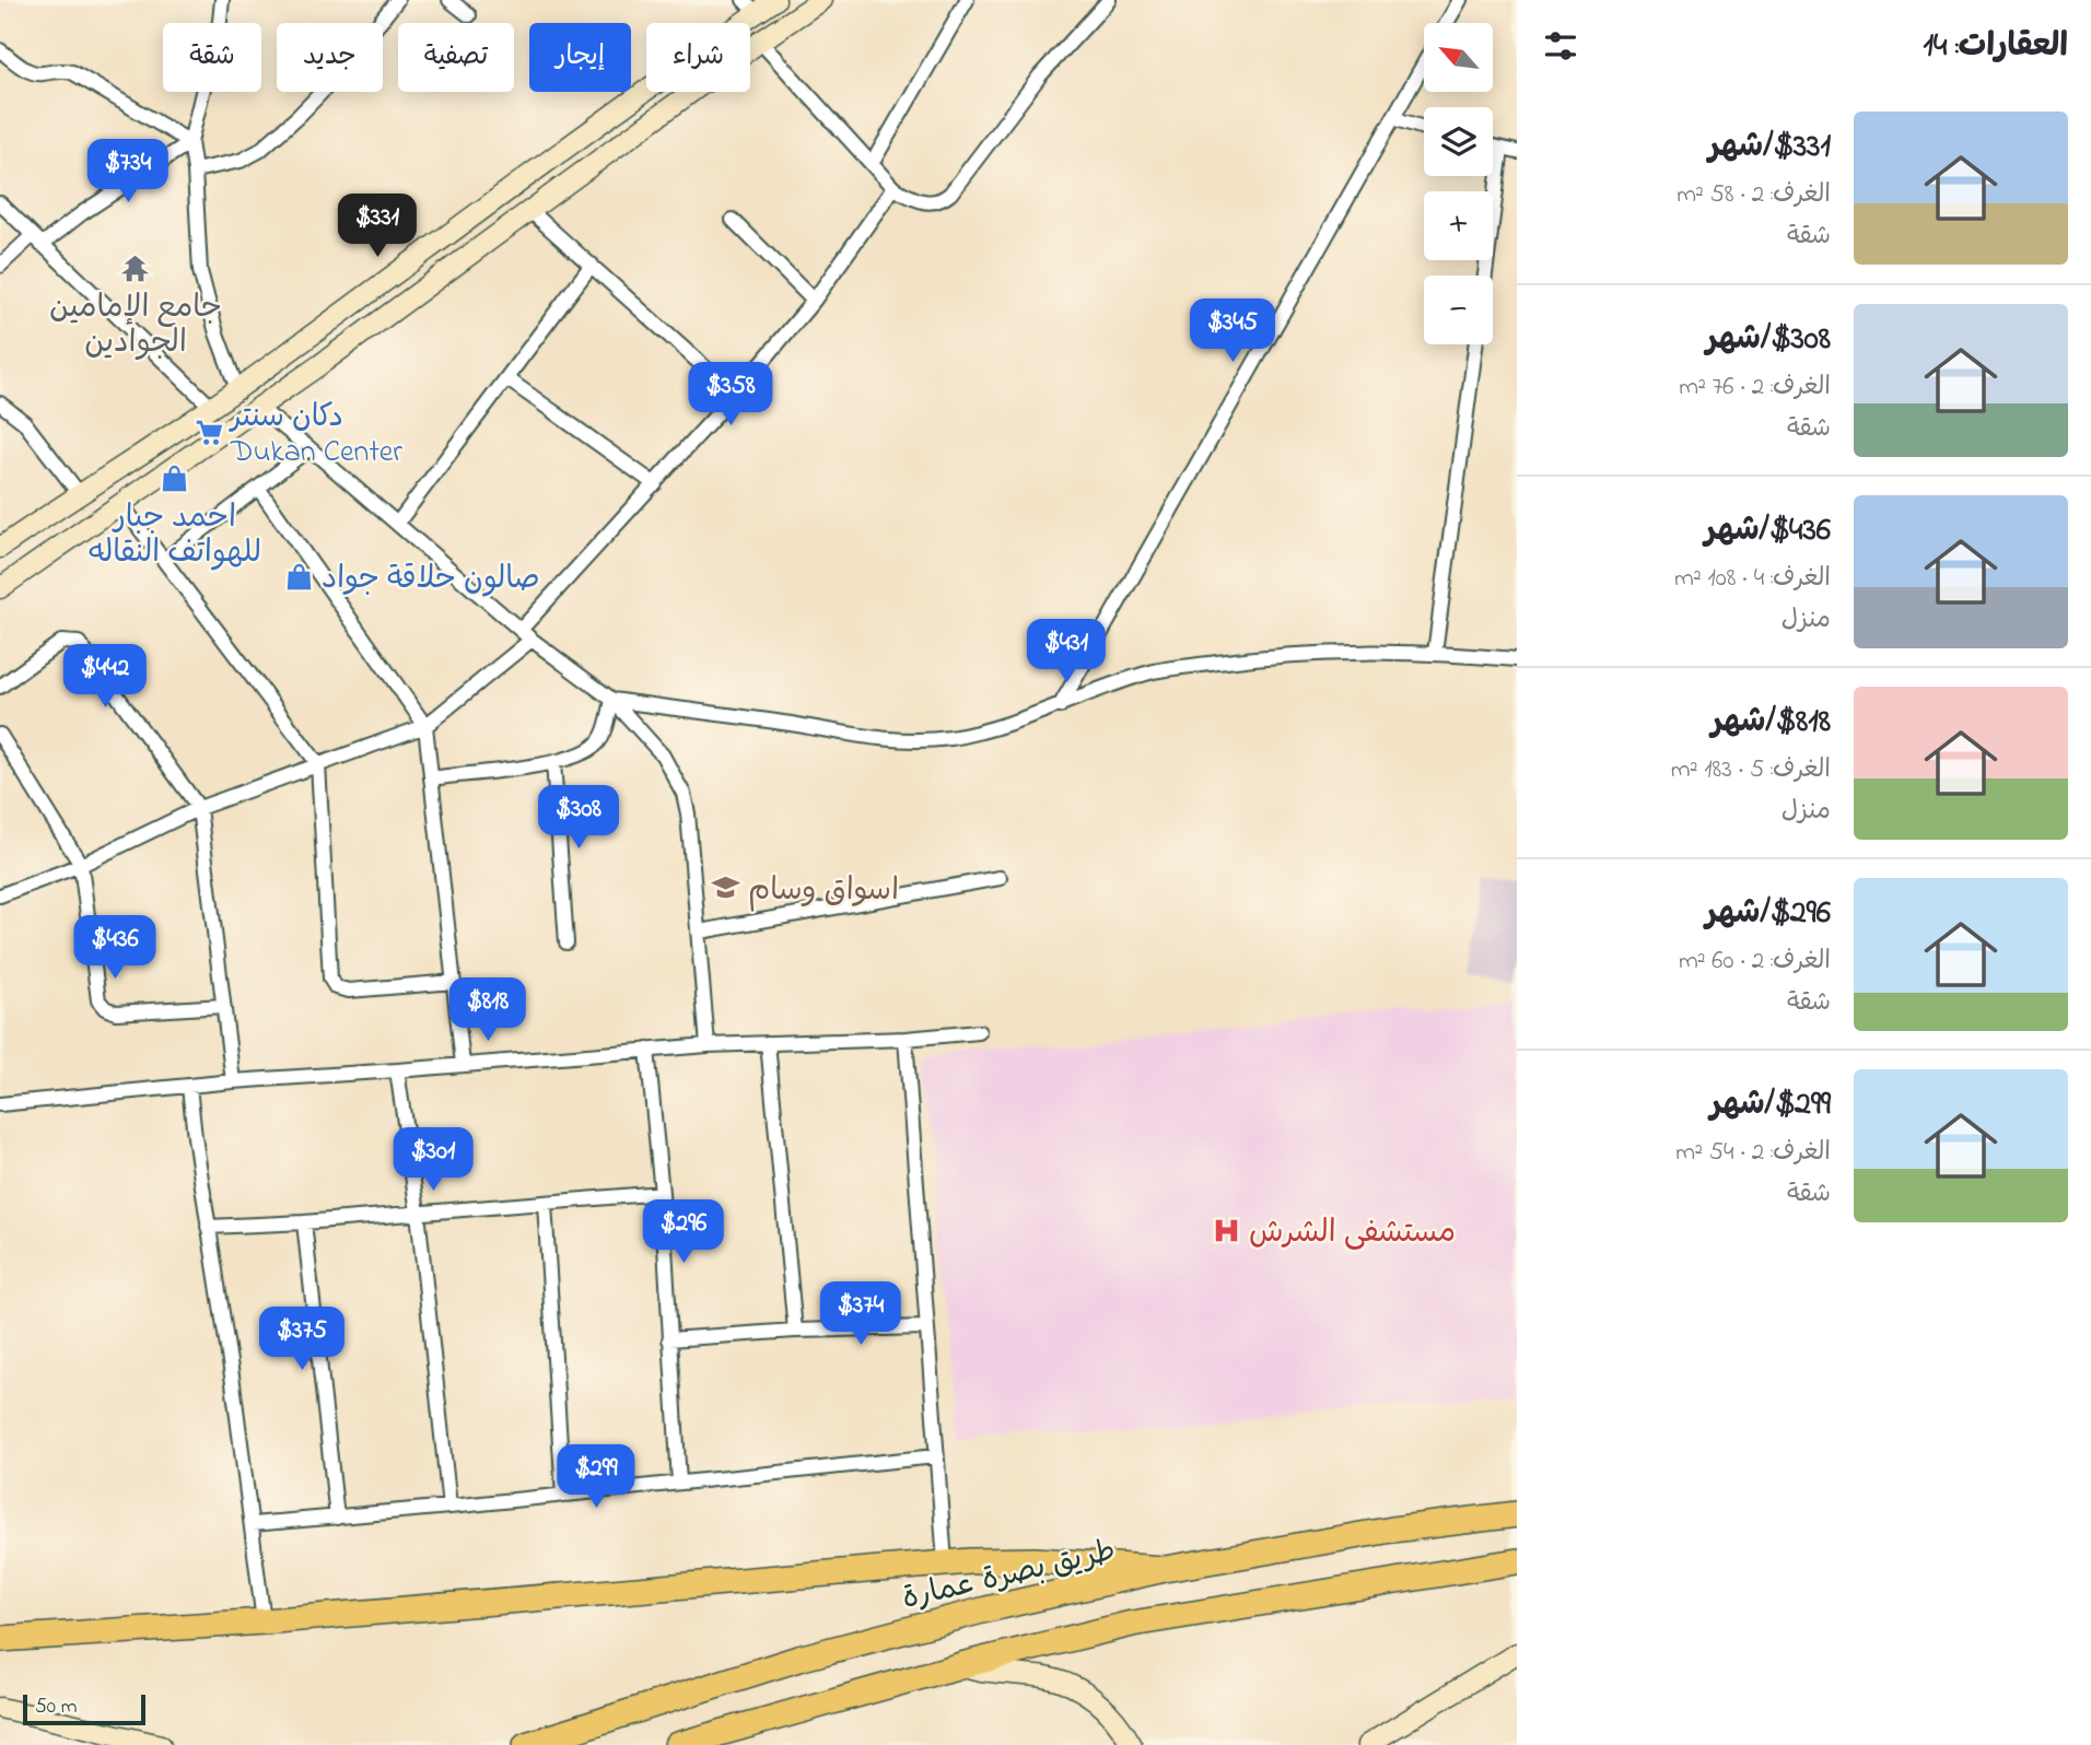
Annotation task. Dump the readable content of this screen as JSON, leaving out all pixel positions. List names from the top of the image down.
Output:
{
  "streets": {
    "highway": ["طريق بصرة عمارة"]
  },
  "places": {
    "temple": ["جامع الإمامين الجوادين"],
    "supermarket": ["دكان سنتر Dukan Center"],
    "shop": ["احمد جبار للهواتف النقاله", "صالون حلاقة جواد"],
    "school or university": ["اسواق وسام"],
    "hospital": ["مستشفى الشرش"]
  },
  "scale_bar": "50 m",
  "north": "top left",
  "page": {
    "heading": "العقارات: 14",
    "map_buttons": ["+", "−"],
    "chip": [
      "شراء",
      "إيجار",
      "تصفية",
      "جديد",
      "شقة"
    ],
    "list": [
      {
        "name": "$331/شهر",
        "note": "الغرف: 2 · 58 m² · شقة"
      },
      {
        "name": "$308/شهر",
        "note": "الغرف: 2 · 76 m² · شقة"
      },
      {
        "name": "$436/شهر",
        "note": "الغرف: 4 · 108 m² · منزل"
      },
      {
        "name": "$818/شهر",
        "note": "الغرف: 5 · 183 m² · منزل"
      },
      {
        "name": "$296/شهر",
        "note": "الغرف: 2 · 60 m² · شقة"
      },
      {
        "name": "$299/شهر",
        "note": "الغرف: 2 · 54 m² · شقة"
      }
    ],
    "price": [
      "$734",
      "$331",
      "$345",
      "$358",
      "$431",
      "$442",
      "$308",
      "$436",
      "$818",
      "$301",
      "$296",
      "$374",
      "$375",
      "$299"
    ],
    "scale": "50 m"
  }
}
